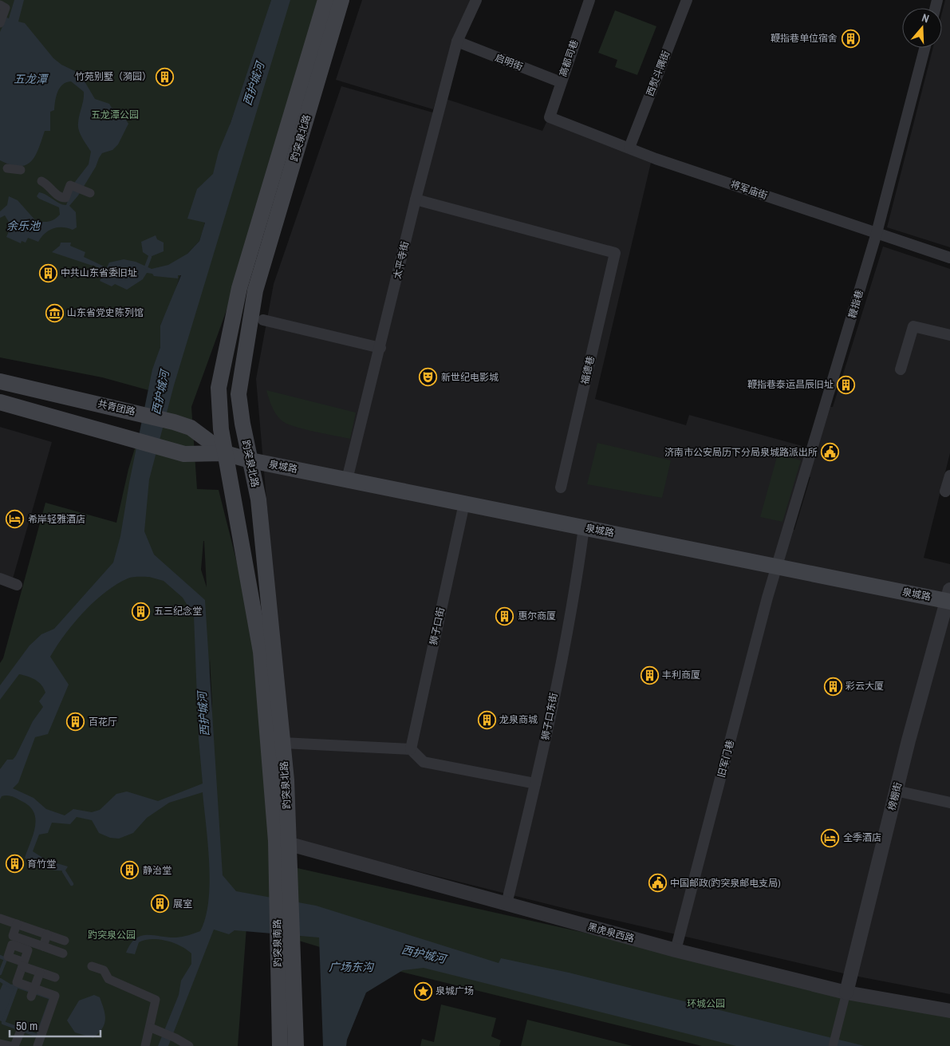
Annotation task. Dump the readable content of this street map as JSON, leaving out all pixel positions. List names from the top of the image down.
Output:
{
  "streets": {
    "main road": [
      "趵突泉北路",
      "共青团路",
      "泉城路",
      "趵突泉南路"
    ],
    "street": [
      "高都司巷",
      "启明街",
      "西熨斗隅街",
      "将军庙街",
      "太平寺街",
      "鞭指巷",
      "福德巷",
      "狮子口街",
      "狮子口东街",
      "旧军门巷",
      "榜棚街",
      "黑虎泉西路"
    ]
  },
  "crossings": [
    ["高都司巷", "启明街"],
    ["高都司巷", "将军庙街"],
    ["启明街", "太平寺街"],
    ["西熨斗隅街", "将军庙街"],
    ["趵突泉北路", "共青团路"],
    ["趵突泉北路", "泉城路"],
    ["趵突泉北路", "黑虎泉西路"],
    ["趵突泉北路", "趵突泉南路"],
    ["将军庙街", "鞭指巷"],
    ["太平寺街", "福德巷"],
    ["太平寺街", "泉城路"],
    ["鞭指巷", "泉城路"],
    ["鞭指巷", "旧军门巷"],
    ["共青团路", "泉城路"],
    ["泉城路", "狮子口街"],
    ["泉城路", "狮子口东街"],
    ["泉城路", "旧军门巷"],
    ["泉城路", "榜棚街"],
    ["狮子口东街", "黑虎泉西路"],
    ["旧军门巷", "黑虎泉西路"],
    ["榜棚街", "黑虎泉西路"],
    ["黑虎泉西路", "趵突泉南路"]
  ],
  "water": [
    "五龙潭",
    "西护城河",
    "余乐池",
    "广场东沟"
  ],
  "parks": ["五龙潭公园", "趵突泉公园", "环城公园"],
  "places": {
    "building": [
      "鞭指巷单位宿舍",
      "竹苑别墅（漪园）",
      "中共山东省委旧址",
      "鞭指巷泰运昌辰旧址",
      "五三纪念堂",
      "惠尔商厦",
      "丰利商厦",
      "彩云大厦",
      "龙泉商城",
      "百花厅",
      "育竹堂",
      "静治堂",
      "展室"
    ],
    "museum": ["山东省党史陈列馆"],
    "theatre": ["新世纪电影城"],
    "public building": ["济南市公安局历下分局泉城路派出所", "中国邮政(趵突泉邮电支局)"],
    "hotel": ["希岸轻雅酒店", "全季酒店"],
    "place": ["泉城广场"]
  },
  "scale_bar": "50 m",
  "north": "top"
}
